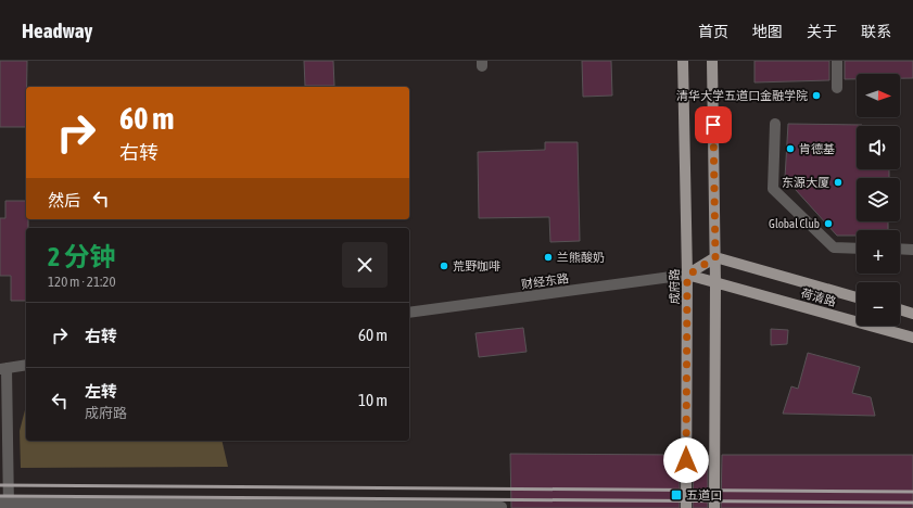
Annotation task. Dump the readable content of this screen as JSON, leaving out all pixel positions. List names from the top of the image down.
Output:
{
  "streets": {
    "main road": ["成府路", "荷清路"],
    "street": ["财经东路"]
  },
  "crossings": [
    ["财经东路", "成府路"],
    ["财经东路", "荷清路"],
    ["成府路", "荷清路"]
  ],
  "places": {
    "other": [
      "清华大学五道口金融学院",
      "肯德基",
      "东源大厦",
      "Global Club",
      "兰熊酸奶",
      "荒野咖啡"
    ],
    "transit": ["五道口"]
  },
  "north": "right",
  "page": {
    "header": "Headway",
    "nav": [
      "首页",
      "地图",
      "关于",
      "联系"
    ],
    "map_buttons": ["+", "−"],
    "turn": ["60 m", "右转"],
    "then": "然后",
    "heading": ["2 分钟", "120 m · 21:20"],
    "list": [
      {
        "name": "右转",
        "value": "60 m"
      },
      {
        "name": "左转",
        "note": "成府路",
        "value": "10 m"
      }
    ]
  }
}
